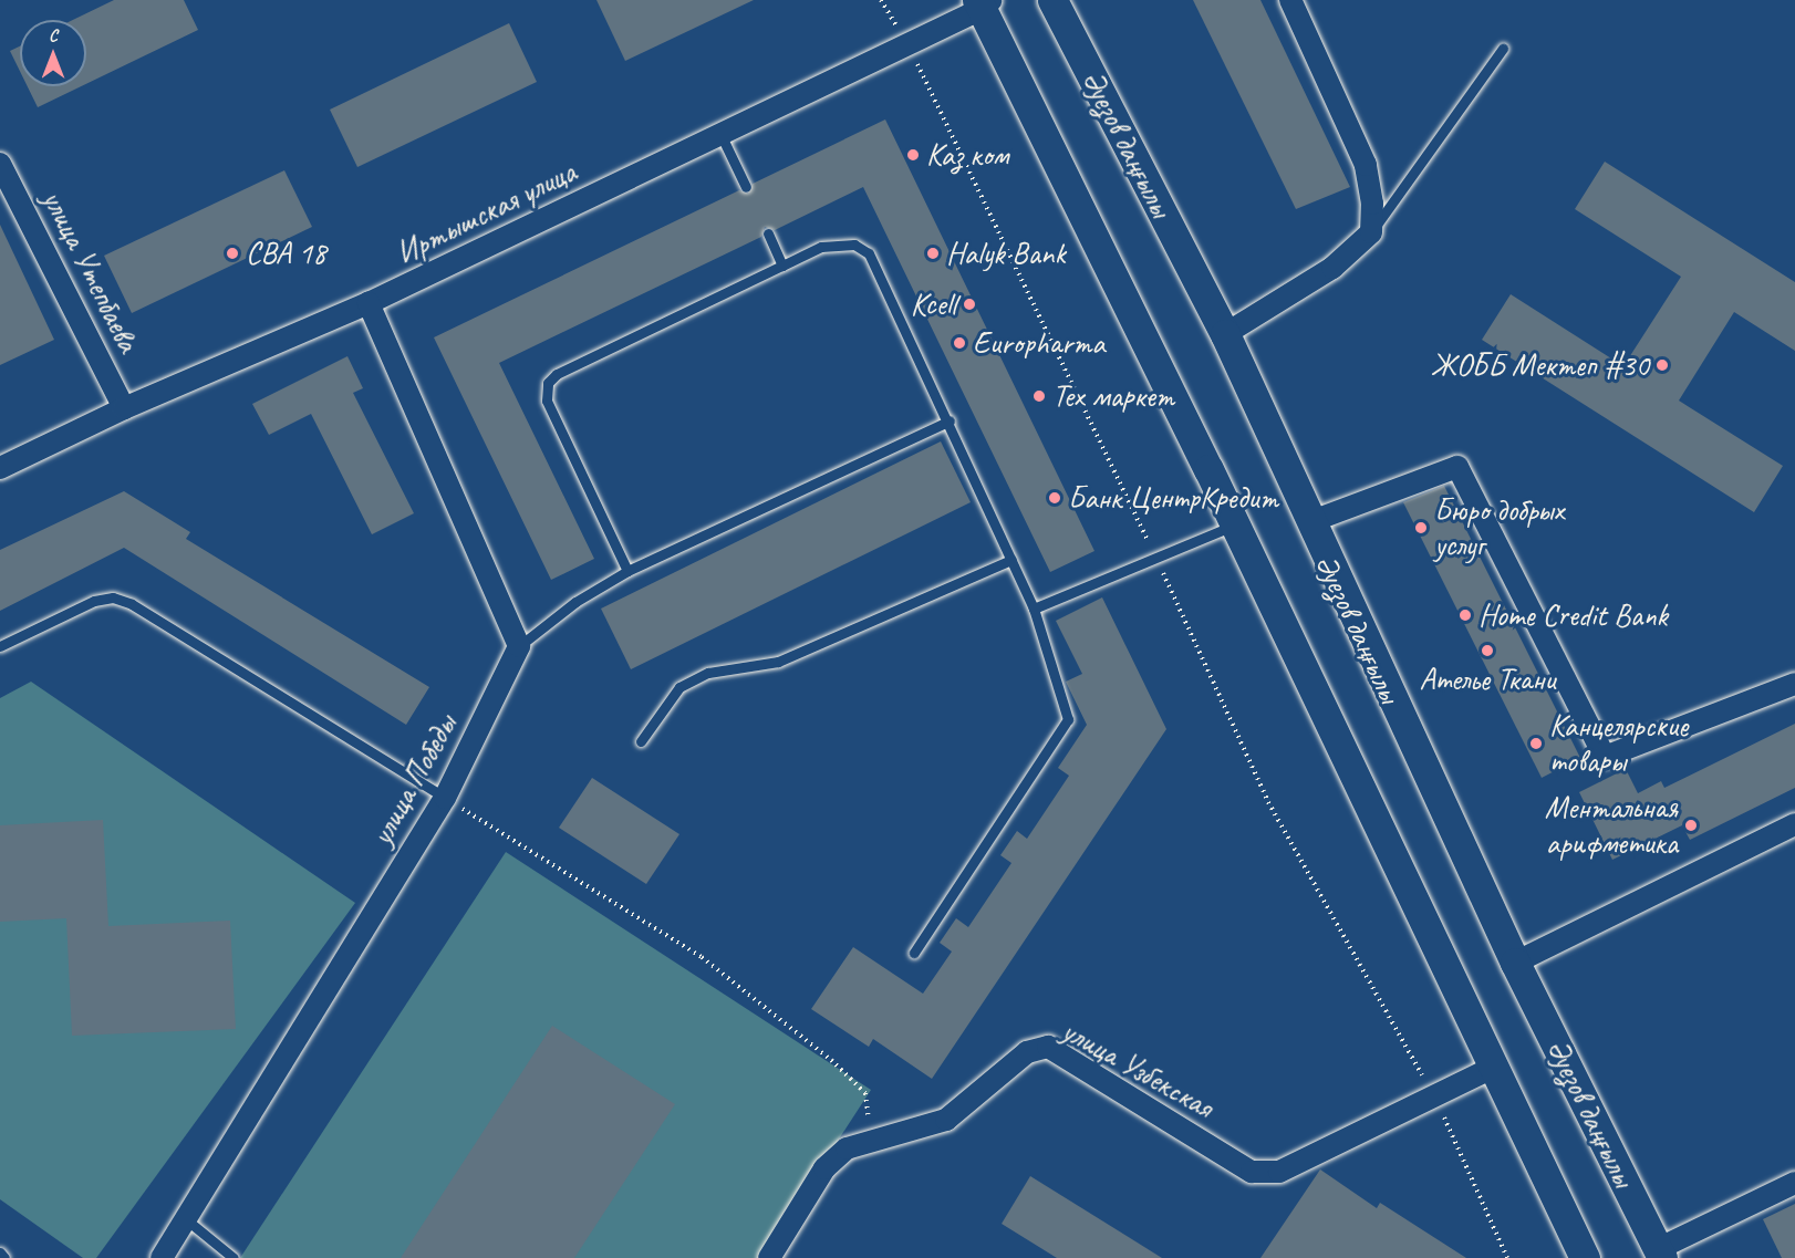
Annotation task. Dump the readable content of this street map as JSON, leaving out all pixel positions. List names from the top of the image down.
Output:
{
  "streets": {
    "main road": ["Әуезов даңғылы"],
    "street": [
      "Иртышская улица",
      "улица Утепбаева",
      "улица Победы",
      "улица Узбекская"
    ]
  },
  "crossings": [
    ["Иртышская улица", "улица Утепбаева"]
  ],
  "places": [
    "Каз ком",
    "СВА 18",
    "Halyk Bank",
    "Kcell",
    "Europharma",
    "ЖОББ Мектеп #30",
    "Тех маркет",
    "Банк ЦентрКредит",
    "Бюро добрых услуг",
    "Home Credit Bank",
    "Ателье Ткани",
    "Канцелярские товары",
    "Ментальная арифметика"
  ],
  "north": "top"
}
